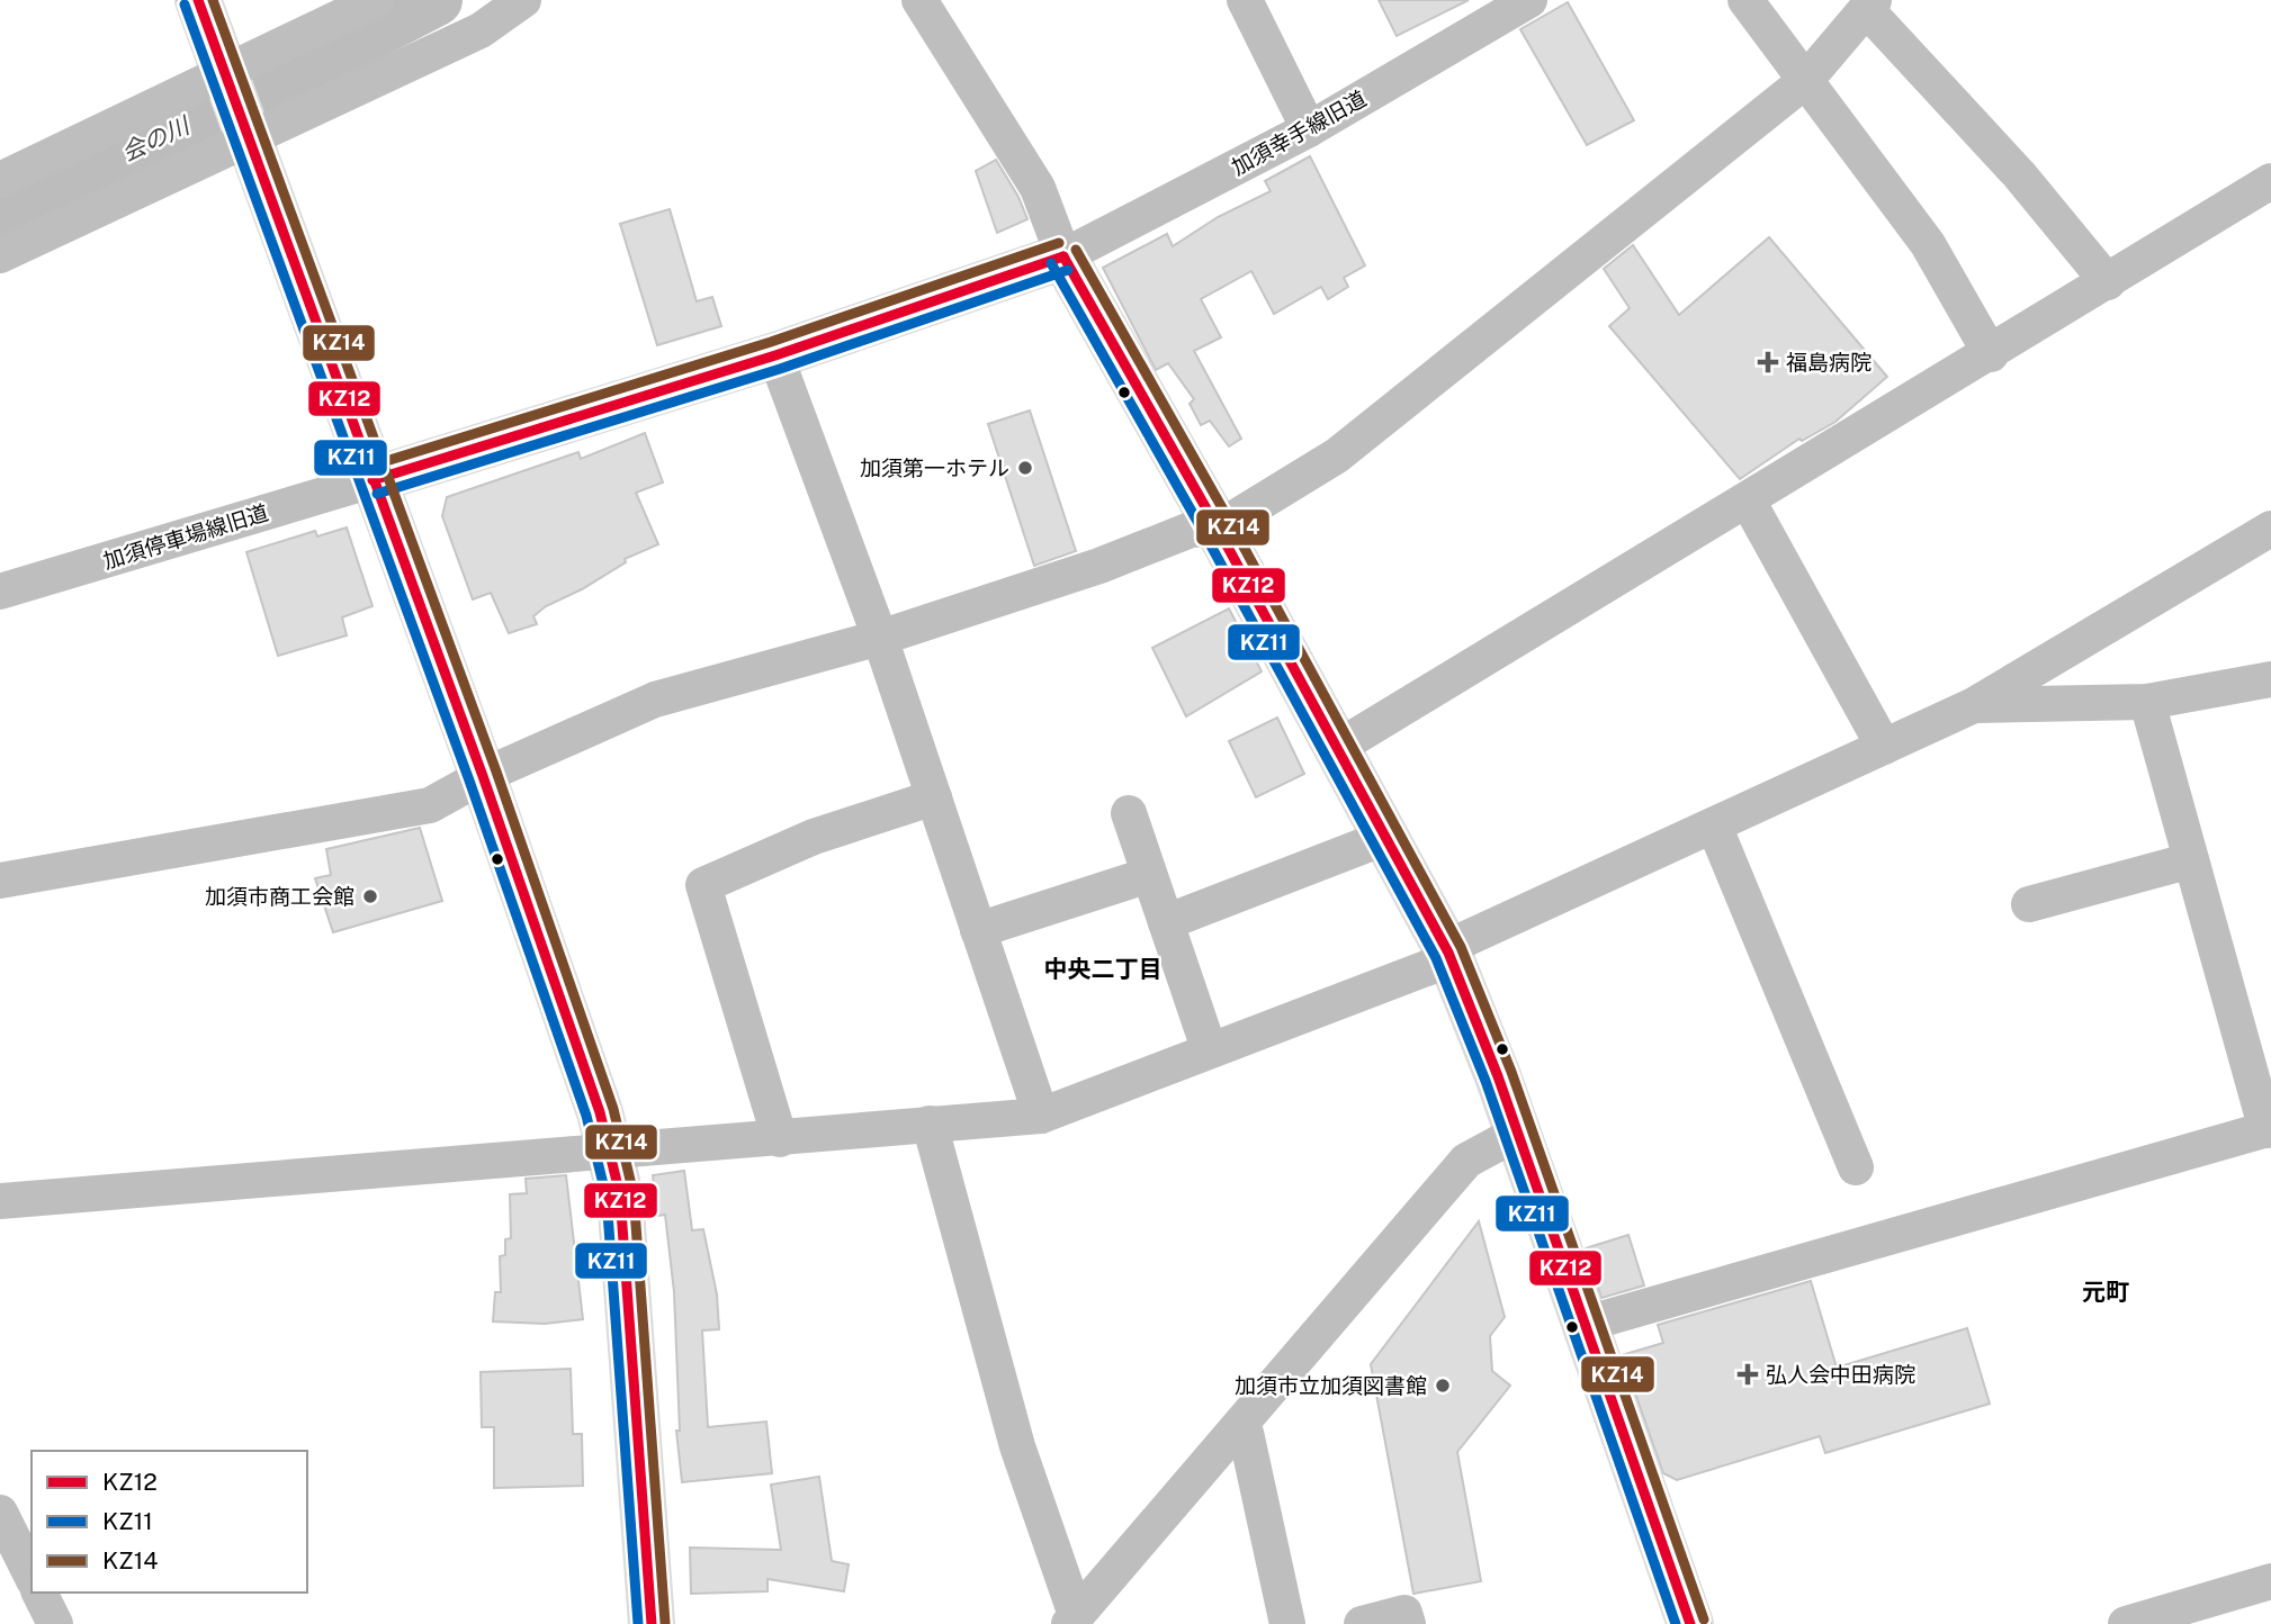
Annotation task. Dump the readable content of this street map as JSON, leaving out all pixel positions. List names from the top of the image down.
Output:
{
  "streets": {
    "street": ["加須幸手線旧道", "加須停車場線旧道"]
  },
  "districts": ["中央二丁目", "元町"],
  "water": ["会の川"],
  "places": {
    "health": ["福島病院", "弘人会中田病院"],
    "other": ["加須第一ホテル", "加須市商工会館", "加須市立加須図書館"]
  },
  "lines": ["transit line KZ12", "transit line KZ14", "transit line KZ11"],
  "legend": ["KZ12", "KZ11", "KZ14"]
}
